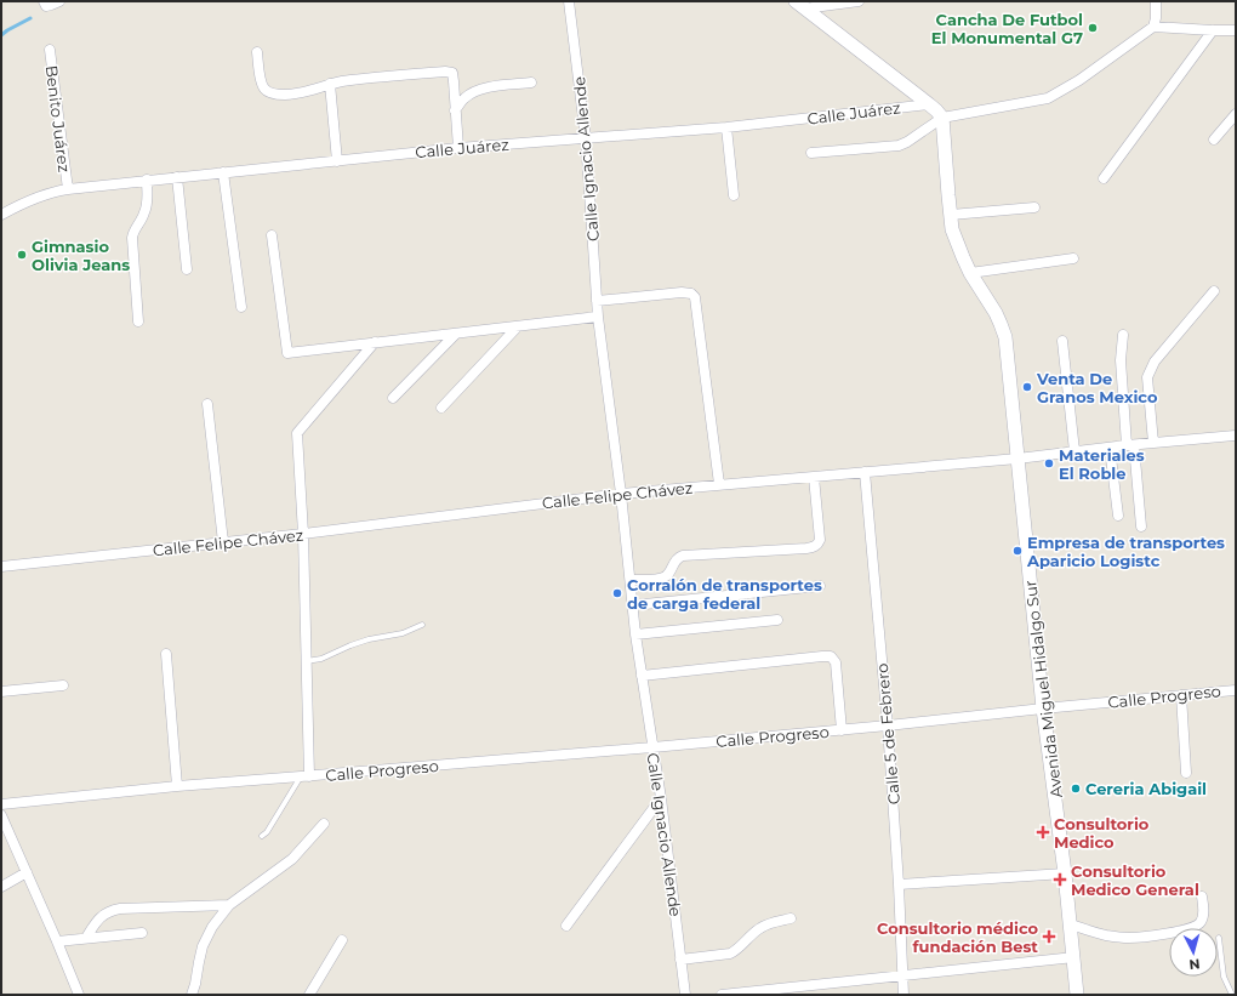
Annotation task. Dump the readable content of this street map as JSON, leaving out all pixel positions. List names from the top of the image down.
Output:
{
  "streets": {
    "main road": ["Avenida Miguel Hidalgo Sur"],
    "street": [
      "Calle Juárez",
      "Benito Juárez",
      "Calle Ignacio Allende",
      "Calle Felipe Chávez",
      "Calle Progreso",
      "Calle 5 de Febrero"
    ]
  },
  "crossings": [
    ["Calle Juárez", "Benito Juárez"],
    ["Calle Juárez", "Calle Ignacio Allende"],
    ["Calle Ignacio Allende", "Calle Felipe Chávez"],
    ["Calle Ignacio Allende", "Calle Progreso"],
    ["Calle Felipe Chávez", "Avenida Miguel Hidalgo Sur"],
    ["Calle Felipe Chávez", "Calle Progreso"],
    ["Calle Felipe Chávez", "Calle 5 de Febrero"],
    ["Avenida Miguel Hidalgo Sur", "Calle Progreso"],
    ["Calle Progreso", "Calle 5 de Febrero"]
  ],
  "places": {
    "other": [
      "Cancha De Futbol El Monumental G7",
      "Gimnasio Olivia Jeans",
      "Venta De Granos Mexico",
      "Materiales El Roble",
      "Empresa de transportes Aparicio Logistc",
      "Corralón de transportes de carga federal",
      "Cereria Abigail"
    ],
    "health": ["Consultorio Medico", "Consultorio Medico General", "Consultorio médico fundación Best"]
  },
  "north": "bottom"
}
